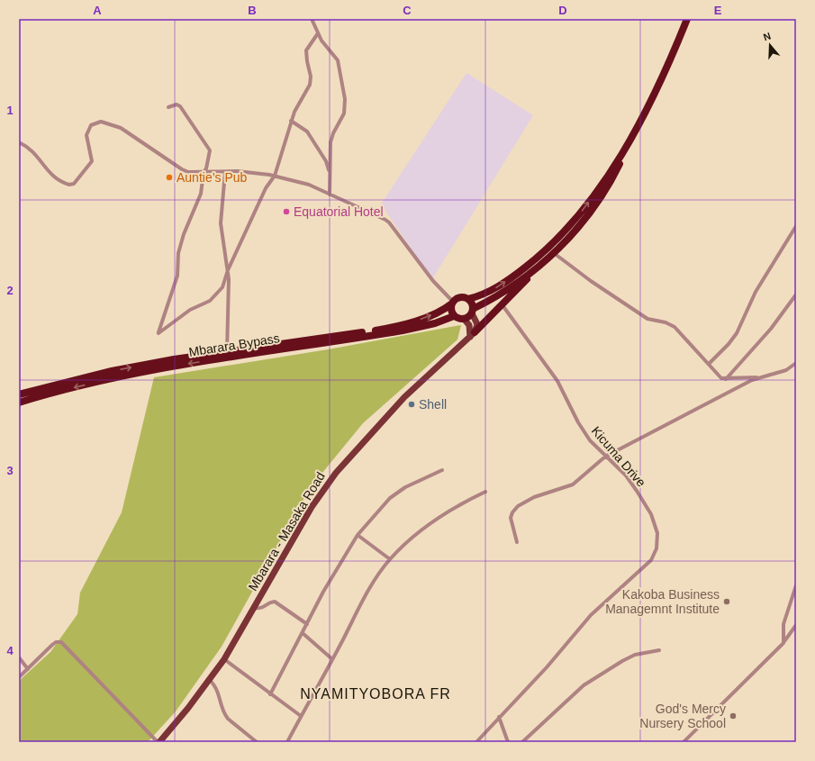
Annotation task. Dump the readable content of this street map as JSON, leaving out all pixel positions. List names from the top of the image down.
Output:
{
  "streets": {
    "highway": ["Mbarara Bypass"],
    "main road": ["Mbarara - Masaka Road"],
    "street": ["Kicuma Drive"]
  },
  "districts": ["NYAMITYOBORA FR"],
  "places": [
    "Auntie’s Pub",
    "Equatorial Hotel",
    "Shell",
    "Kakoba Business Managemnt Institute",
    "God's Mercy Nursery School"
  ],
  "north": "top",
  "grid": {
    "columns": [
      "A",
      "B",
      "C",
      "D",
      "E"
    ],
    "rows": [
      "1",
      "2",
      "3",
      "4"
    ]
  }
}
